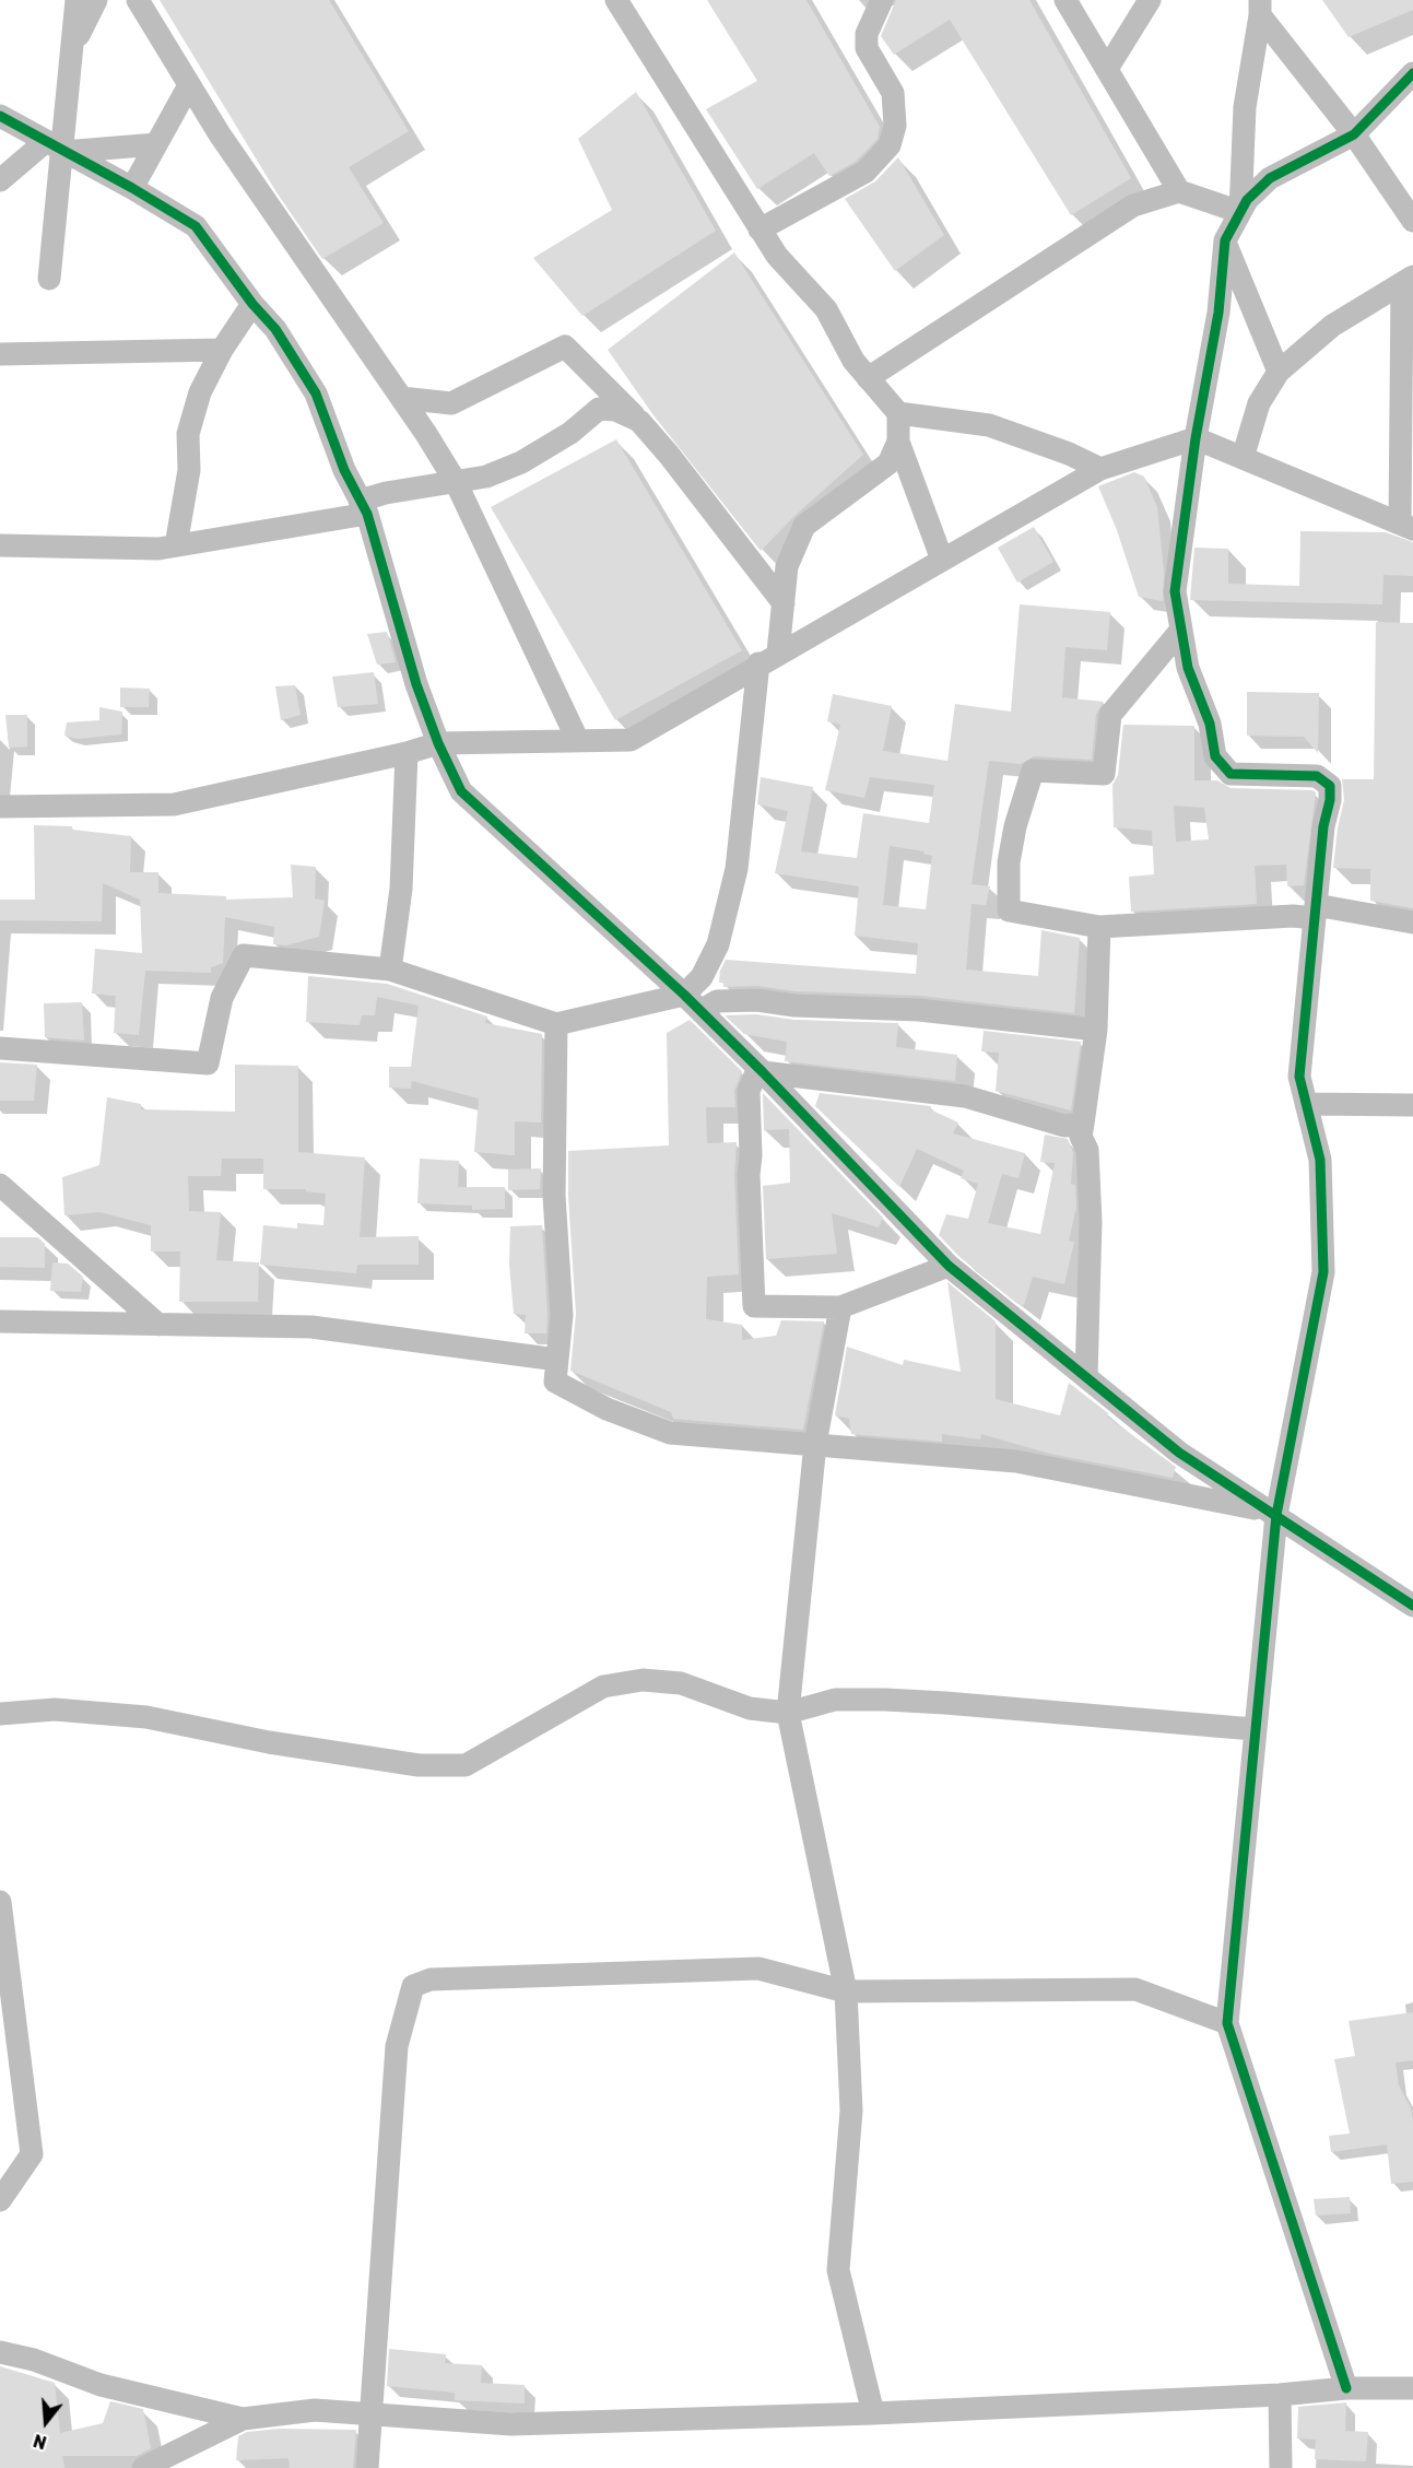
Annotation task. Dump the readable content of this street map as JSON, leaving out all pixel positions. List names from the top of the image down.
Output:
{
  "north": "bottom"
}
